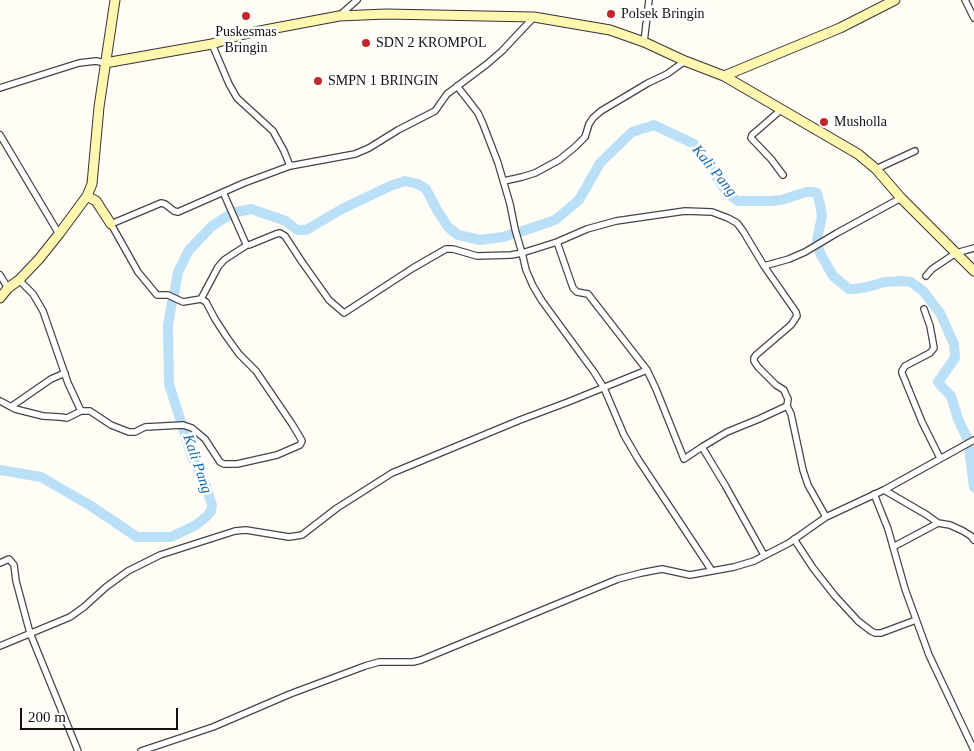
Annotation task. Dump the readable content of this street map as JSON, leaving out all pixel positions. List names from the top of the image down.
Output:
{
  "water": ["Kali Pang"],
  "places": [
    "Polsek Bringin",
    "Puskesmas Bringin",
    "SDN 2 KROMPOL",
    "SMPN 1 BRINGIN",
    "Musholla"
  ],
  "scale_bar": "200 m"
}
